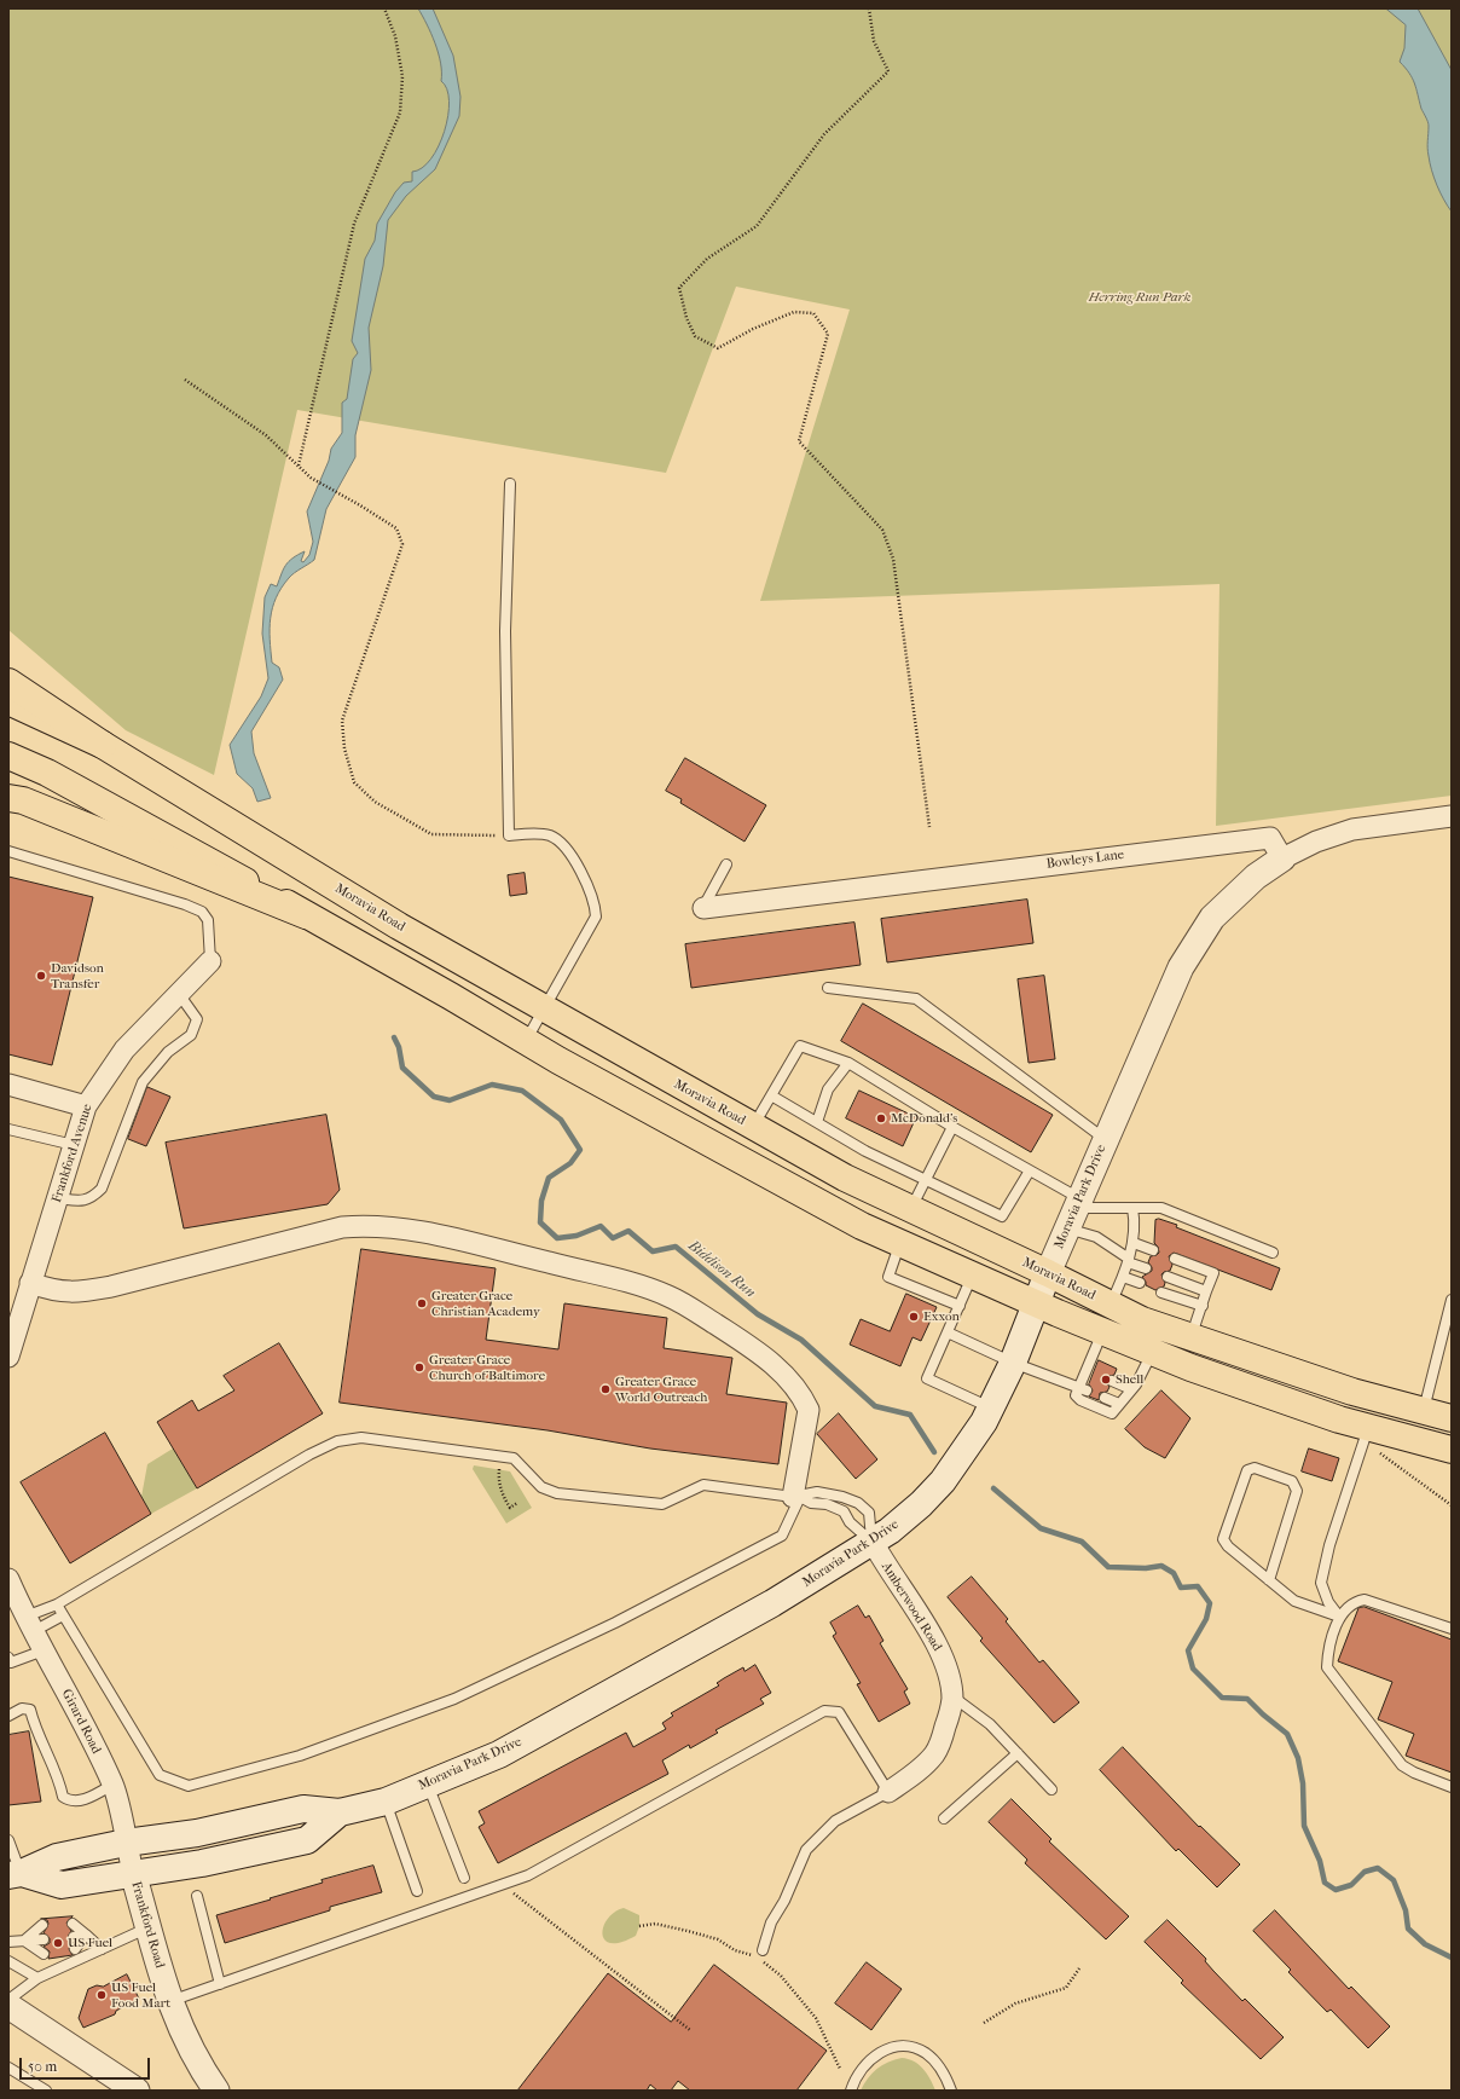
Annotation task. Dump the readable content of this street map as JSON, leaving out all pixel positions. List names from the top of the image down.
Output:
{
  "streets": {
    "main road": ["Moravia Road", "Moravia Park Drive"],
    "street": [
      "Bowleys Lane",
      "Frankford Avenue",
      "Amberwood Road",
      "Girard Road",
      "Frankford Road"
    ]
  },
  "crossings": [
    ["Bowleys Lane", "Moravia Park Drive"],
    ["Moravia Road", "Moravia Park Drive"],
    ["Moravia Park Drive", "Amberwood Road"],
    ["Moravia Park Drive", "Girard Road"],
    ["Moravia Park Drive", "Frankford Road"],
    ["Girard Road", "Frankford Road"]
  ],
  "water": ["Biddison Run"],
  "parks": ["Herring Run Park"],
  "places": [
    "Davidson Transfer",
    "McDonald's",
    "Greater Grace Christian Academy",
    "Exxon",
    "Greater Grace Church of Baltimore",
    "Shell",
    "Greater Grace World Outreach",
    "US Fuel",
    "US Fuel Food Mart"
  ],
  "scale_bar": "50 m"
}
